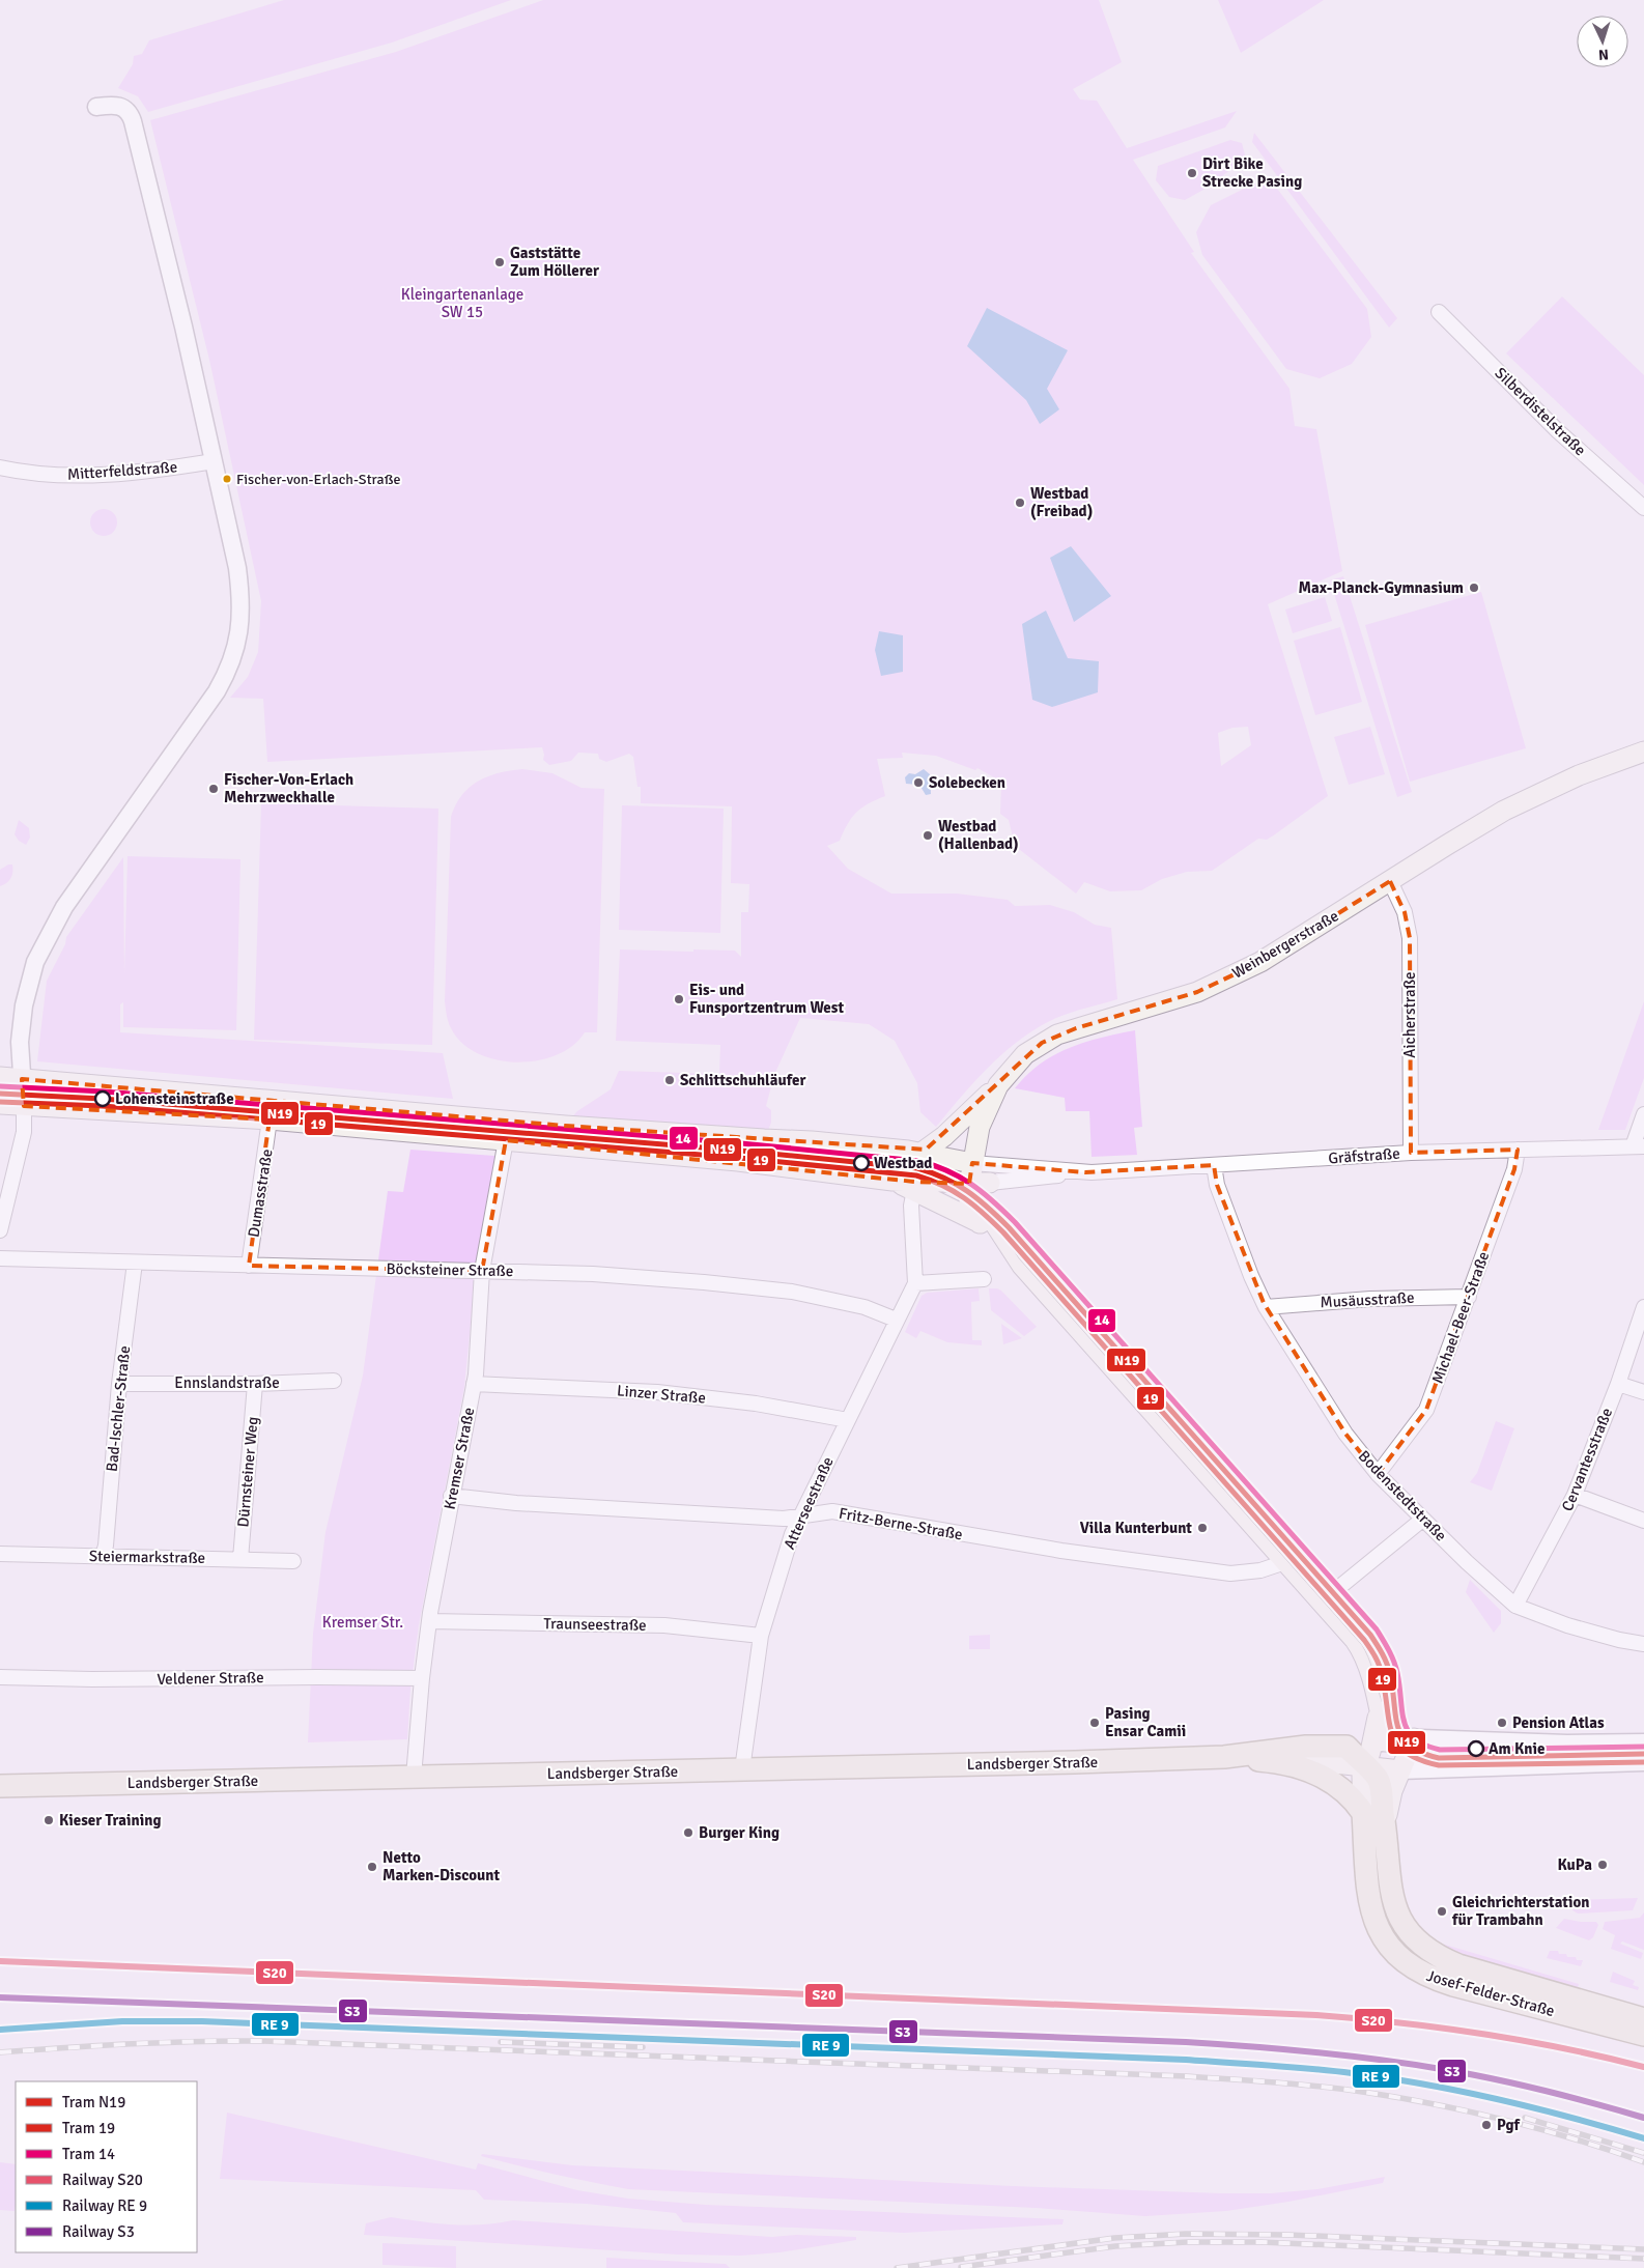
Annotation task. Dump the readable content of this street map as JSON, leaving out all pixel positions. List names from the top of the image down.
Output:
{
  "streets": {
    "main road": ["Weinbergerstraße", "Landsberger Straße", "Josef-Felder-Straße"],
    "street": [
      "Silberdistelstraße",
      "Mitterfeldstraße",
      "Aicherstraße",
      "Gräfstraße",
      "Dumasstraße",
      "Böcksteiner Straße",
      "Musäusstraße",
      "Michael-Beer-Straße",
      "Ennslandstraße",
      "Linzer Straße",
      "Bad-Ischler-Straße",
      "Kremser Straße",
      "Cervantesstraße",
      "Dürnsteiner Weg",
      "Bodenstedtstraße",
      "Atterseestraße",
      "Fritz-Berne-Straße",
      "Steiermarkstraße",
      "Traunseestraße",
      "Veldener Straße"
    ]
  },
  "crossings": [
    ["Weinbergerstraße", "Aicherstraße"],
    ["Weinbergerstraße", "Gräfstraße"],
    ["Aicherstraße", "Gräfstraße"],
    ["Gräfstraße", "Michael-Beer-Straße"],
    ["Gräfstraße", "Bodenstedtstraße"],
    ["Dumasstraße", "Böcksteiner Straße"],
    ["Böcksteiner Straße", "Bad-Ischler-Straße"],
    ["Böcksteiner Straße", "Kremser Straße"],
    ["Böcksteiner Straße", "Atterseestraße"],
    ["Musäusstraße", "Michael-Beer-Straße"],
    ["Musäusstraße", "Bodenstedtstraße"],
    ["Michael-Beer-Straße", "Bodenstedtstraße"],
    ["Ennslandstraße", "Bad-Ischler-Straße"],
    ["Ennslandstraße", "Dürnsteiner Weg"],
    ["Linzer Straße", "Kremser Straße"],
    ["Linzer Straße", "Atterseestraße"],
    ["Bad-Ischler-Straße", "Steiermarkstraße"],
    ["Kremser Straße", "Fritz-Berne-Straße"],
    ["Kremser Straße", "Traunseestraße"],
    ["Kremser Straße", "Veldener Straße"],
    ["Kremser Straße", "Landsberger Straße"],
    ["Cervantesstraße", "Bodenstedtstraße"],
    ["Dürnsteiner Weg", "Steiermarkstraße"],
    ["Atterseestraße", "Fritz-Berne-Straße"],
    ["Atterseestraße", "Traunseestraße"],
    ["Atterseestraße", "Landsberger Straße"],
    ["Landsberger Straße", "Josef-Felder-Straße"]
  ],
  "parks": ["Kleingartenanlage SW 15", "Kremser Str."],
  "places": [
    "Dirt Bike Strecke Pasing",
    "Gaststätte Zum Höllerer",
    "Fischer-von-Erlach-Straße",
    "Westbad (Freibad)",
    "Max-Planck-Gymnasium",
    "Solebecken",
    "Fischer-Von-Erlach Mehrzweckhalle",
    "Westbad (Hallenbad)",
    "Eis- und Funsportzentrum West",
    "Schlittschuhläufer",
    "Lohensteinstraße",
    "Westbad",
    "Villa Kunterbunt",
    "Pasing Ensar Camii",
    "Pension Atlas",
    "Am Knie",
    "Kieser Training",
    "Burger King",
    "KuPa",
    "Netto Marken-Discount",
    "Gleichrichterstation für Trambahn",
    "Pgf"
  ],
  "lines": [
    "tram line 14",
    "tram line N19",
    "tram line 19",
    "rail line S20",
    "rail line S3"
  ],
  "legend": [
    "Tram N19",
    "Tram 19",
    "Tram 14",
    "Railway S20",
    "Railway RE 9",
    "Railway S3"
  ],
  "north": "bottom"
}
